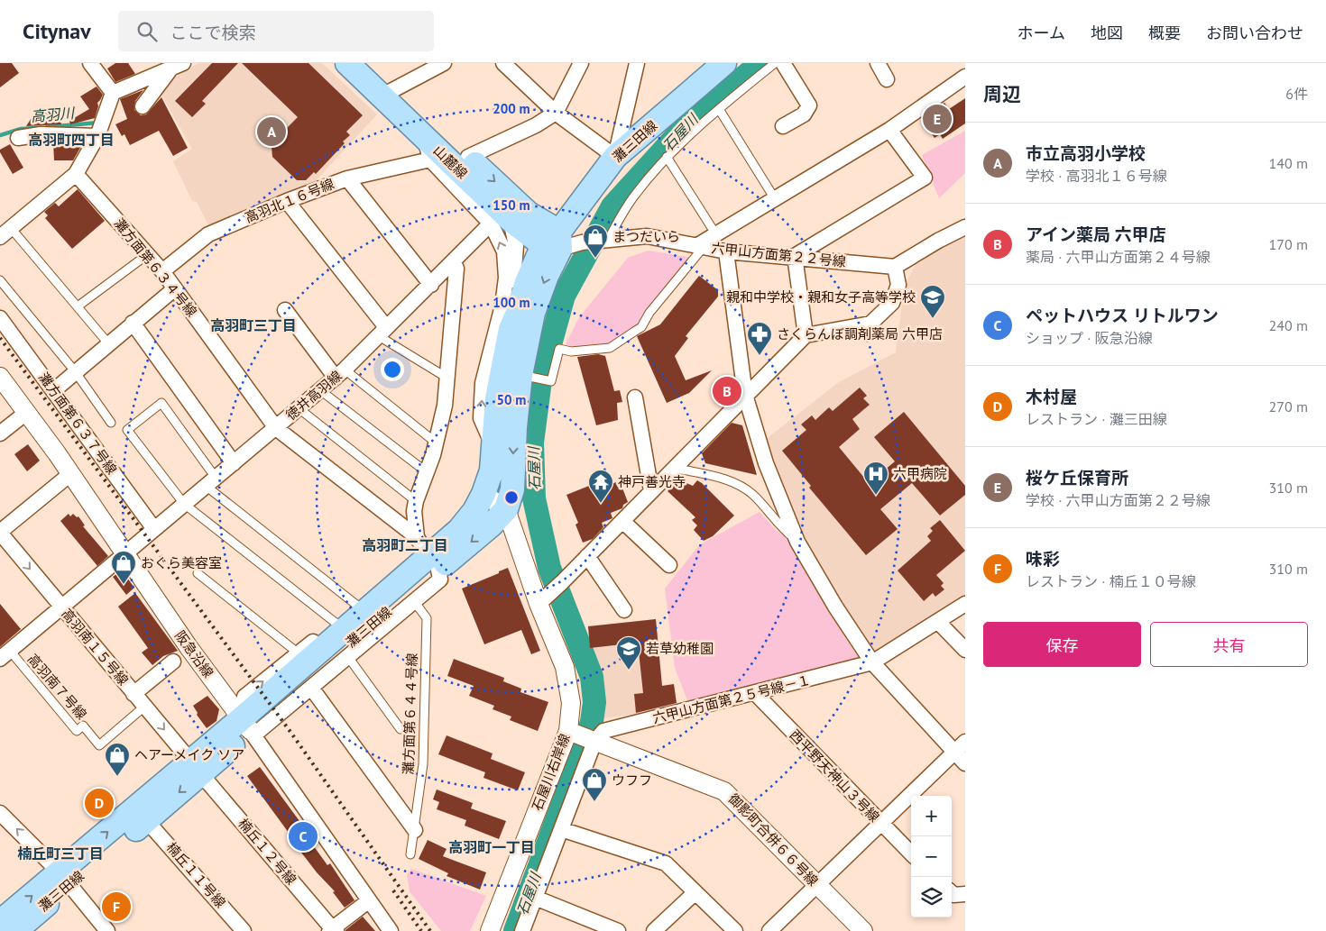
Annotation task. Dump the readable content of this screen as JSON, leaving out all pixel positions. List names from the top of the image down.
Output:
{
  "streets": {
    "main road": ["灘三田線", "山麓線"],
    "street": [
      "高羽北１６号線",
      "六甲山方面第２２号線",
      "灘方面第６３４号線",
      "徳井高羽線",
      "灘方面第６３７号線",
      "高羽南１５号線",
      "阪急沿線",
      "六甲山方面第２５号線－１",
      "石屋川右岸線",
      "西平野天神山３号線",
      "御影町合併６６号線",
      "楠丘１２号線",
      "楠丘１１号線"
    ],
    "lane": ["高羽南７号線", "灘方面第６４４号線"]
  },
  "crossings": [
    ["灘三田線", "山麓線"],
    ["灘三田線", "六甲山方面第２２号線"],
    ["灘三田線", "灘方面第６３４号線"],
    ["灘三田線", "高羽南１５号線"],
    ["灘三田線", "阪急沿線"],
    ["灘三田線", "石屋川右岸線"],
    ["灘三田線", "楠丘１２号線"],
    ["灘三田線", "楠丘１１号線"],
    ["山麓線", "六甲山方面第２２号線"],
    ["山麓線", "徳井高羽線"],
    ["高羽北１６号線", "灘方面第６３４号線"],
    ["灘方面第６３４号線", "徳井高羽線"],
    ["徳井高羽線", "灘方面第６３７号線"],
    ["徳井高羽線", "高羽南１５号線"],
    ["徳井高羽線", "阪急沿線"],
    ["徳井高羽線", "高羽南７号線"],
    ["高羽南１５号線", "高羽南７号線"],
    ["高羽南１５号線", "楠丘１２号線"],
    ["六甲山方面第２５号線－１", "西平野天神山３号線"],
    ["六甲山方面第２５号線－１", "御影町合併６６号線"],
    ["石屋川右岸線", "御影町合併６６号線"]
  ],
  "one_way": ["高羽南１５号線"],
  "districts": [
    "高羽町四丁目",
    "高羽町三丁目",
    "高羽町二丁目",
    "高羽町一丁目",
    "楠丘町三丁目"
  ],
  "water": ["高羽川", "石屋川"],
  "places": {
    "shop": [
      "まつだいら",
      "おぐら美容室",
      "ヘアーメイク ソア",
      "ウフフ"
    ],
    "school or university": ["親和中学校・親和女子高等学校", "若草幼稚園"],
    "pharmacy": ["さくらんぼ調剤薬局 六甲店"],
    "hospital": ["六甲病院"],
    "temple": ["神戸善光寺"]
  },
  "page": {
    "header": "Citynav",
    "search": "ここで検索",
    "nav": [
      "ホーム",
      "地図",
      "概要",
      "お問い合わせ"
    ],
    "heading": ["周辺", "6件"],
    "pins": [
      "E",
      "A",
      "B",
      "D",
      "C",
      "F"
    ],
    "list": [
      {
        "mark": "A",
        "name": "市立高羽小学校",
        "note": "学校 · 高羽北１６号線",
        "value": "140 m"
      },
      {
        "mark": "B",
        "name": "アイン薬局 六甲店",
        "note": "薬局 · 六甲山方面第２４号線",
        "value": "170 m"
      },
      {
        "mark": "C",
        "name": "ペットハウス リトルワン",
        "note": "ショップ · 阪急沿線",
        "value": "240 m"
      },
      {
        "mark": "D",
        "name": "木村屋",
        "note": "レストラン · 灘三田線",
        "value": "270 m"
      },
      {
        "mark": "E",
        "name": "桜ケ丘保育所",
        "note": "学校 · 六甲山方面第２２号線",
        "value": "310 m"
      },
      {
        "mark": "F",
        "name": "味彩",
        "note": "レストラン · 楠丘１０号線",
        "value": "310 m"
      }
    ],
    "buttons": ["保存", "共有"],
    "map_buttons": ["+", "−"]
  },
  "rings": [
    "200 m",
    "150 m",
    "100 m",
    "50 m"
  ]
}
